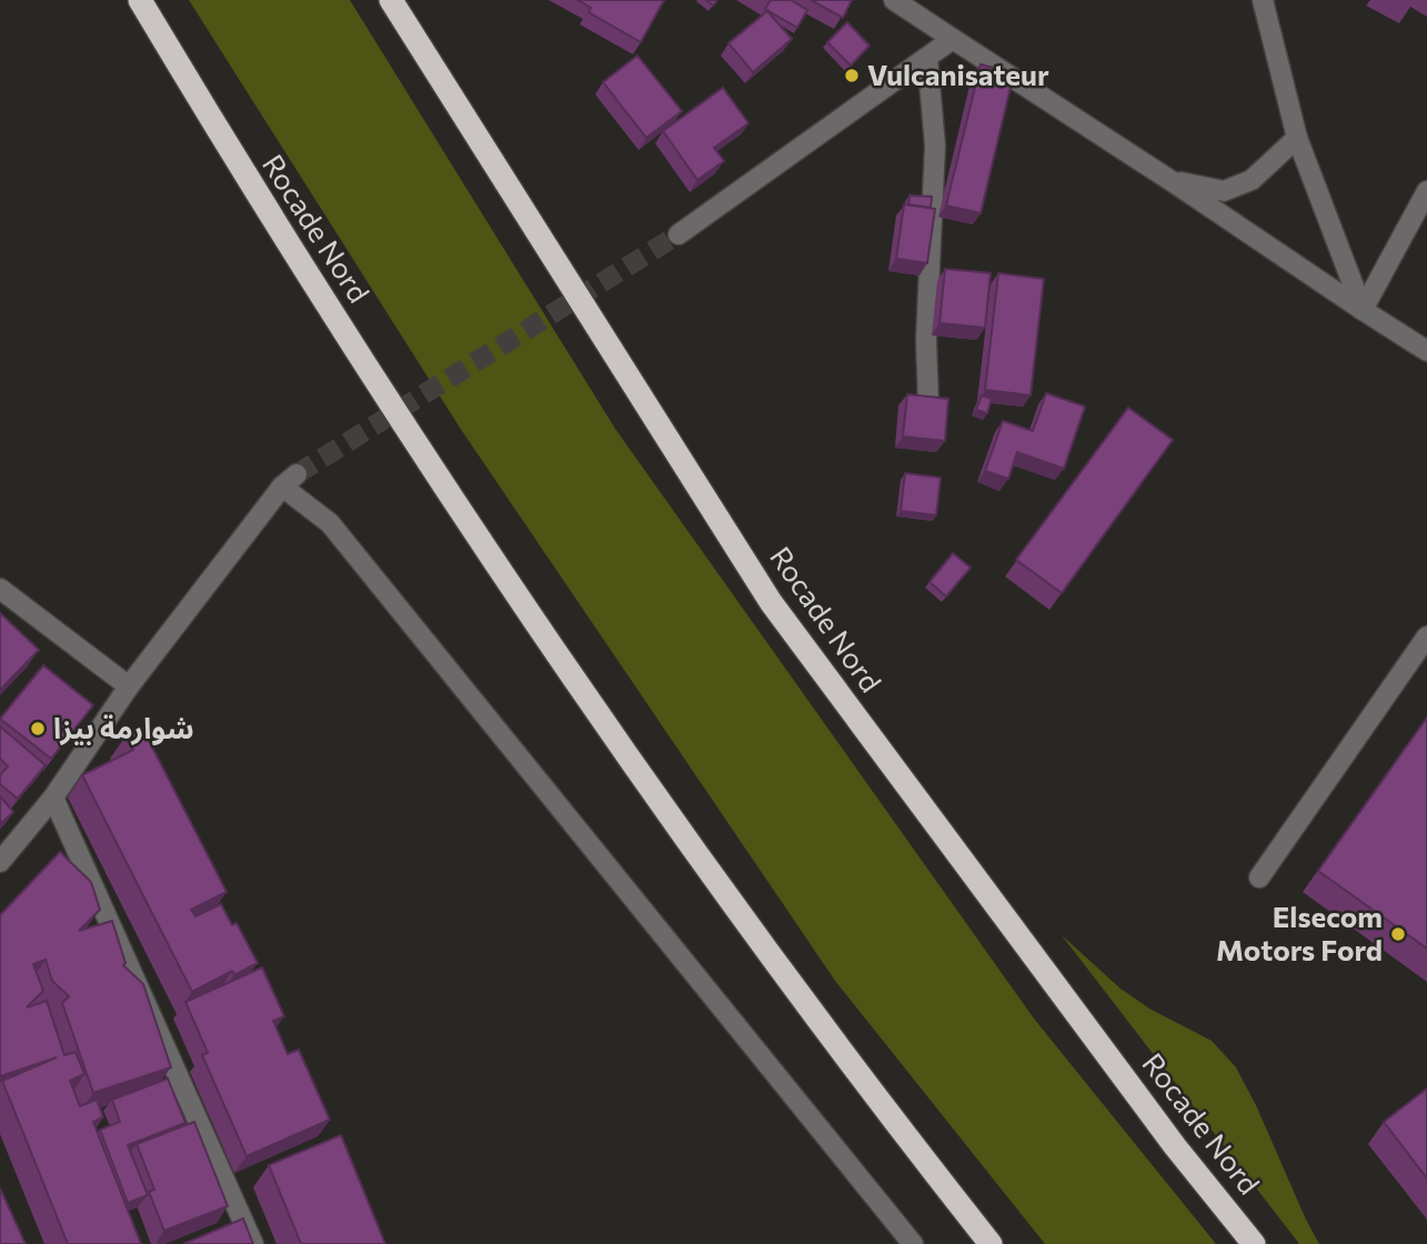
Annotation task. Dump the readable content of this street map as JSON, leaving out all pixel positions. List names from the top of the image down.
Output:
{
  "streets": {
    "highway": ["Rocade Nord"]
  },
  "places": ["Vulcanisateur", "شوارمة بيزا", "Elsecom Motors Ford"]
}
